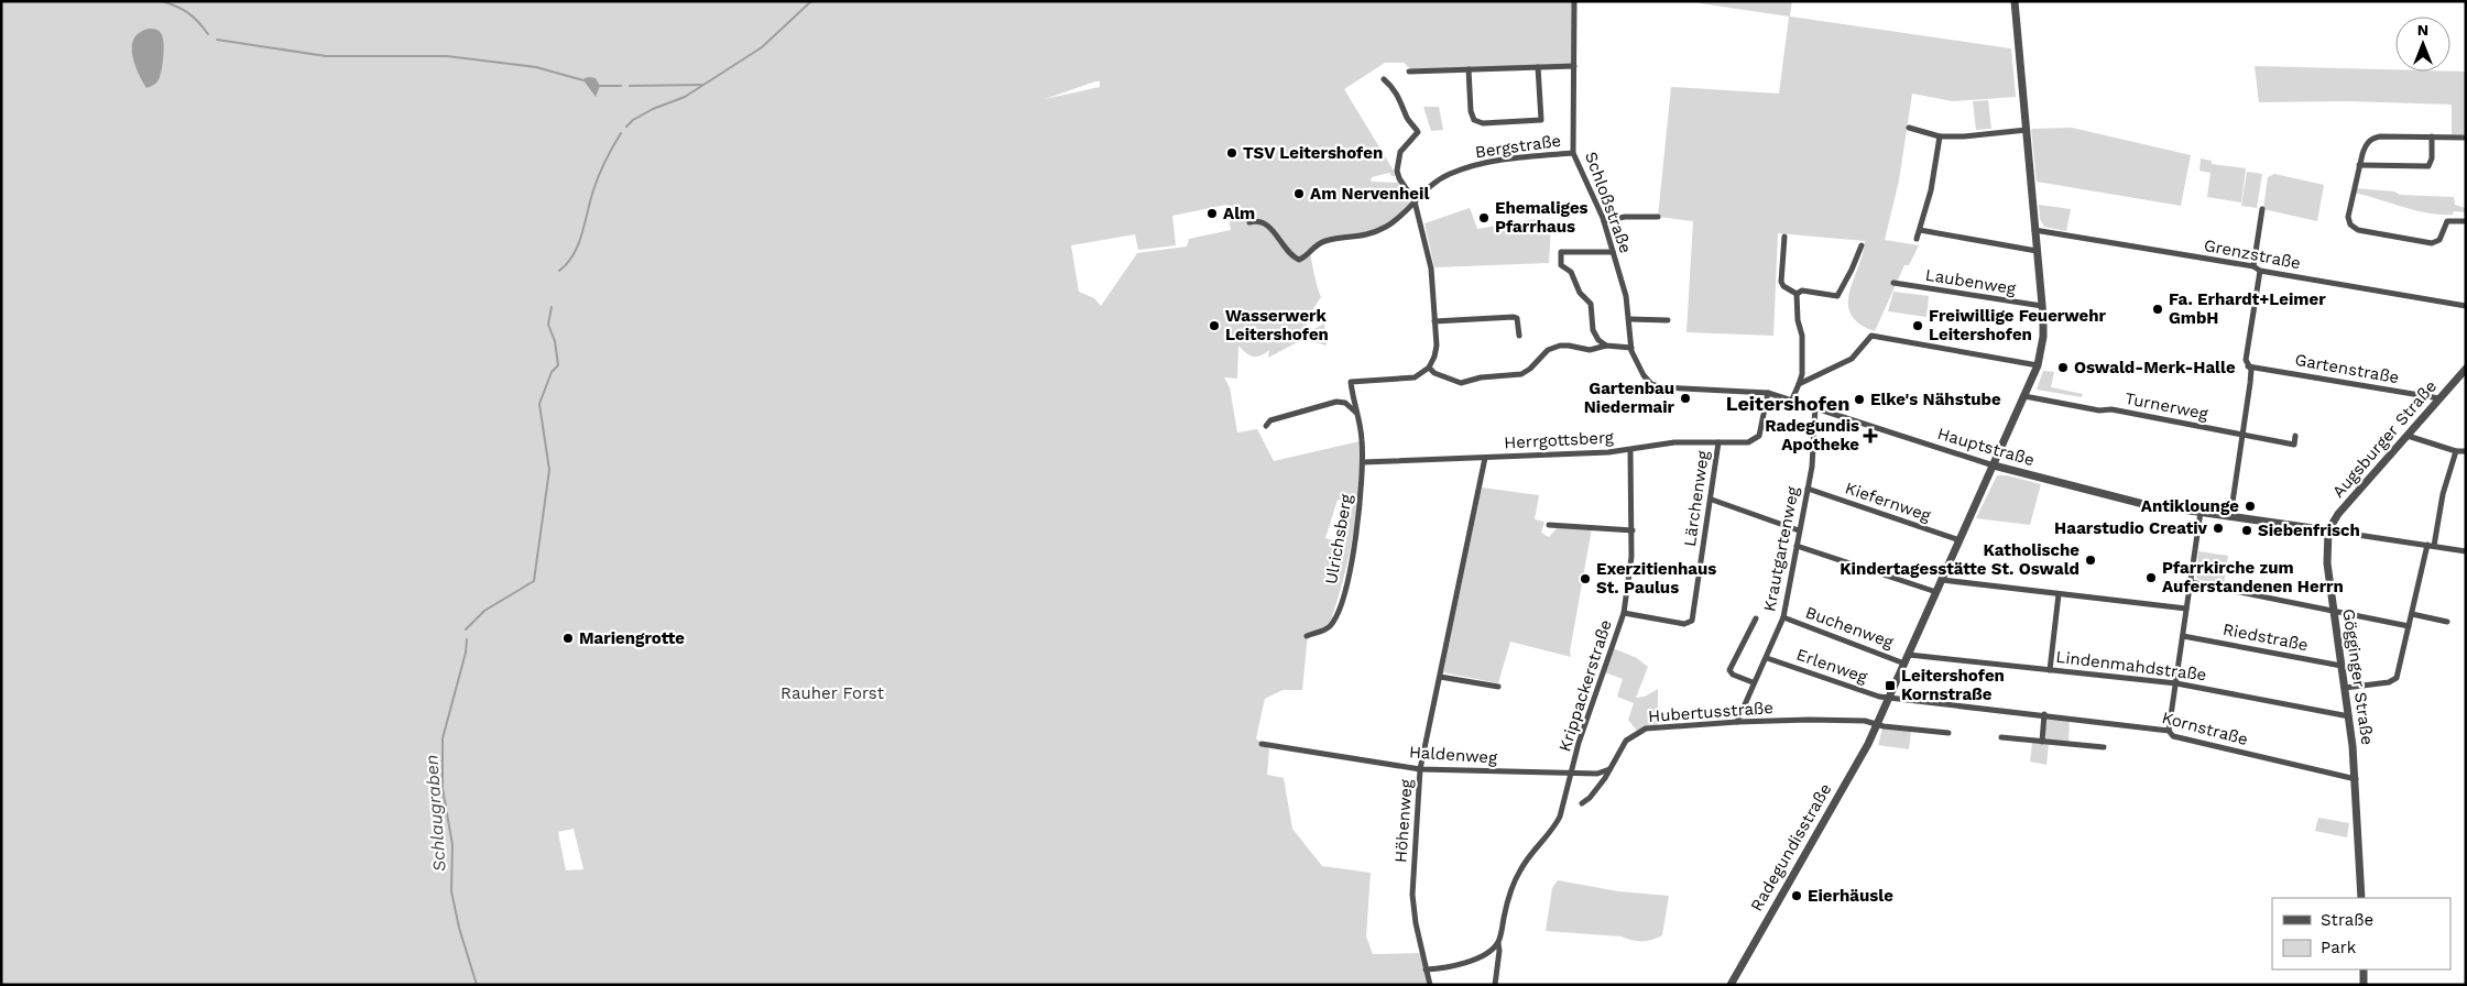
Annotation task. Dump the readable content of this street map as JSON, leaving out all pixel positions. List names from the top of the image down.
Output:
{
  "streets": {
    "street": [
      "Bergstraße",
      "Schloßstraße",
      "Grenzstraße",
      "Laubenweg",
      "Gartenstraße",
      "Turnerweg",
      "Augsburger Straße",
      "Herrgottsberg",
      "Hauptstraße",
      "Lärchenweg",
      "Kiefernweg",
      "Ulrichsberg",
      "Krautgartenweg",
      "Buchenweg",
      "Riedstraße",
      "Erlenweg",
      "Lindenmahdstraße",
      "Gögginger Straße",
      "Krippackerstraße",
      "Hubertusstraße",
      "Kornstraße",
      "Haldenweg",
      "Höhenweg",
      "Radegundisstraße"
    ]
  },
  "crossings": [
    ["Bergstraße", "Schloßstraße"],
    ["Schloßstraße", "Hauptstraße"],
    ["Grenzstraße", "Radegundisstraße"],
    ["Laubenweg", "Radegundisstraße"],
    ["Gartenstraße", "Augsburger Straße"],
    ["Turnerweg", "Radegundisstraße"],
    ["Augsburger Straße", "Hauptstraße"],
    ["Augsburger Straße", "Gögginger Straße"],
    ["Herrgottsberg", "Hauptstraße"],
    ["Herrgottsberg", "Lärchenweg"],
    ["Herrgottsberg", "Ulrichsberg"],
    ["Herrgottsberg", "Krippackerstraße"],
    ["Herrgottsberg", "Höhenweg"],
    ["Hauptstraße", "Krautgartenweg"],
    ["Hauptstraße", "Gögginger Straße"],
    ["Hauptstraße", "Radegundisstraße"],
    ["Lärchenweg", "Krippackerstraße"],
    ["Kiefernweg", "Krautgartenweg"],
    ["Kiefernweg", "Radegundisstraße"],
    ["Krautgartenweg", "Buchenweg"],
    ["Krautgartenweg", "Erlenweg"],
    ["Krautgartenweg", "Hubertusstraße"],
    ["Buchenweg", "Radegundisstraße"],
    ["Riedstraße", "Gögginger Straße"],
    ["Erlenweg", "Kornstraße"],
    ["Erlenweg", "Radegundisstraße"],
    ["Lindenmahdstraße", "Gögginger Straße"],
    ["Lindenmahdstraße", "Radegundisstraße"],
    ["Gögginger Straße", "Kornstraße"],
    ["Krippackerstraße", "Haldenweg"],
    ["Hubertusstraße", "Haldenweg"],
    ["Hubertusstraße", "Radegundisstraße"],
    ["Kornstraße", "Radegundisstraße"],
    ["Haldenweg", "Höhenweg"]
  ],
  "districts": ["Leitershofen"],
  "water": ["Schlaugraben"],
  "parks": ["Rauher Forst"],
  "places": {
    "other": [
      "TSV Leitershofen",
      "Am Nervenheil",
      "Alm",
      "Ehemaliges Pfarrhaus",
      "Fa. Erhardt+Leimer GmbH",
      "Wasserwerk Leitershofen",
      "Freiwillige Feuerwehr Leitershofen",
      "Oswald-Merk-Halle",
      "Gartenbau Niedermair",
      "Elke's Nähstube",
      "Antiklounge",
      "Haarstudio Creativ",
      "Siebenfrisch",
      "Katholische Kindertagesstätte St. Oswald",
      "Pfarrkirche zum Auferstandenen Herrn",
      "Exerzitienhaus St. Paulus",
      "Mariengrotte",
      "Eierhäusle"
    ],
    "health": ["Radegundis Apotheke"],
    "transit": ["Leitershofen Kornstraße"]
  },
  "legend": ["Straße", "Park"],
  "north": "top"
}
